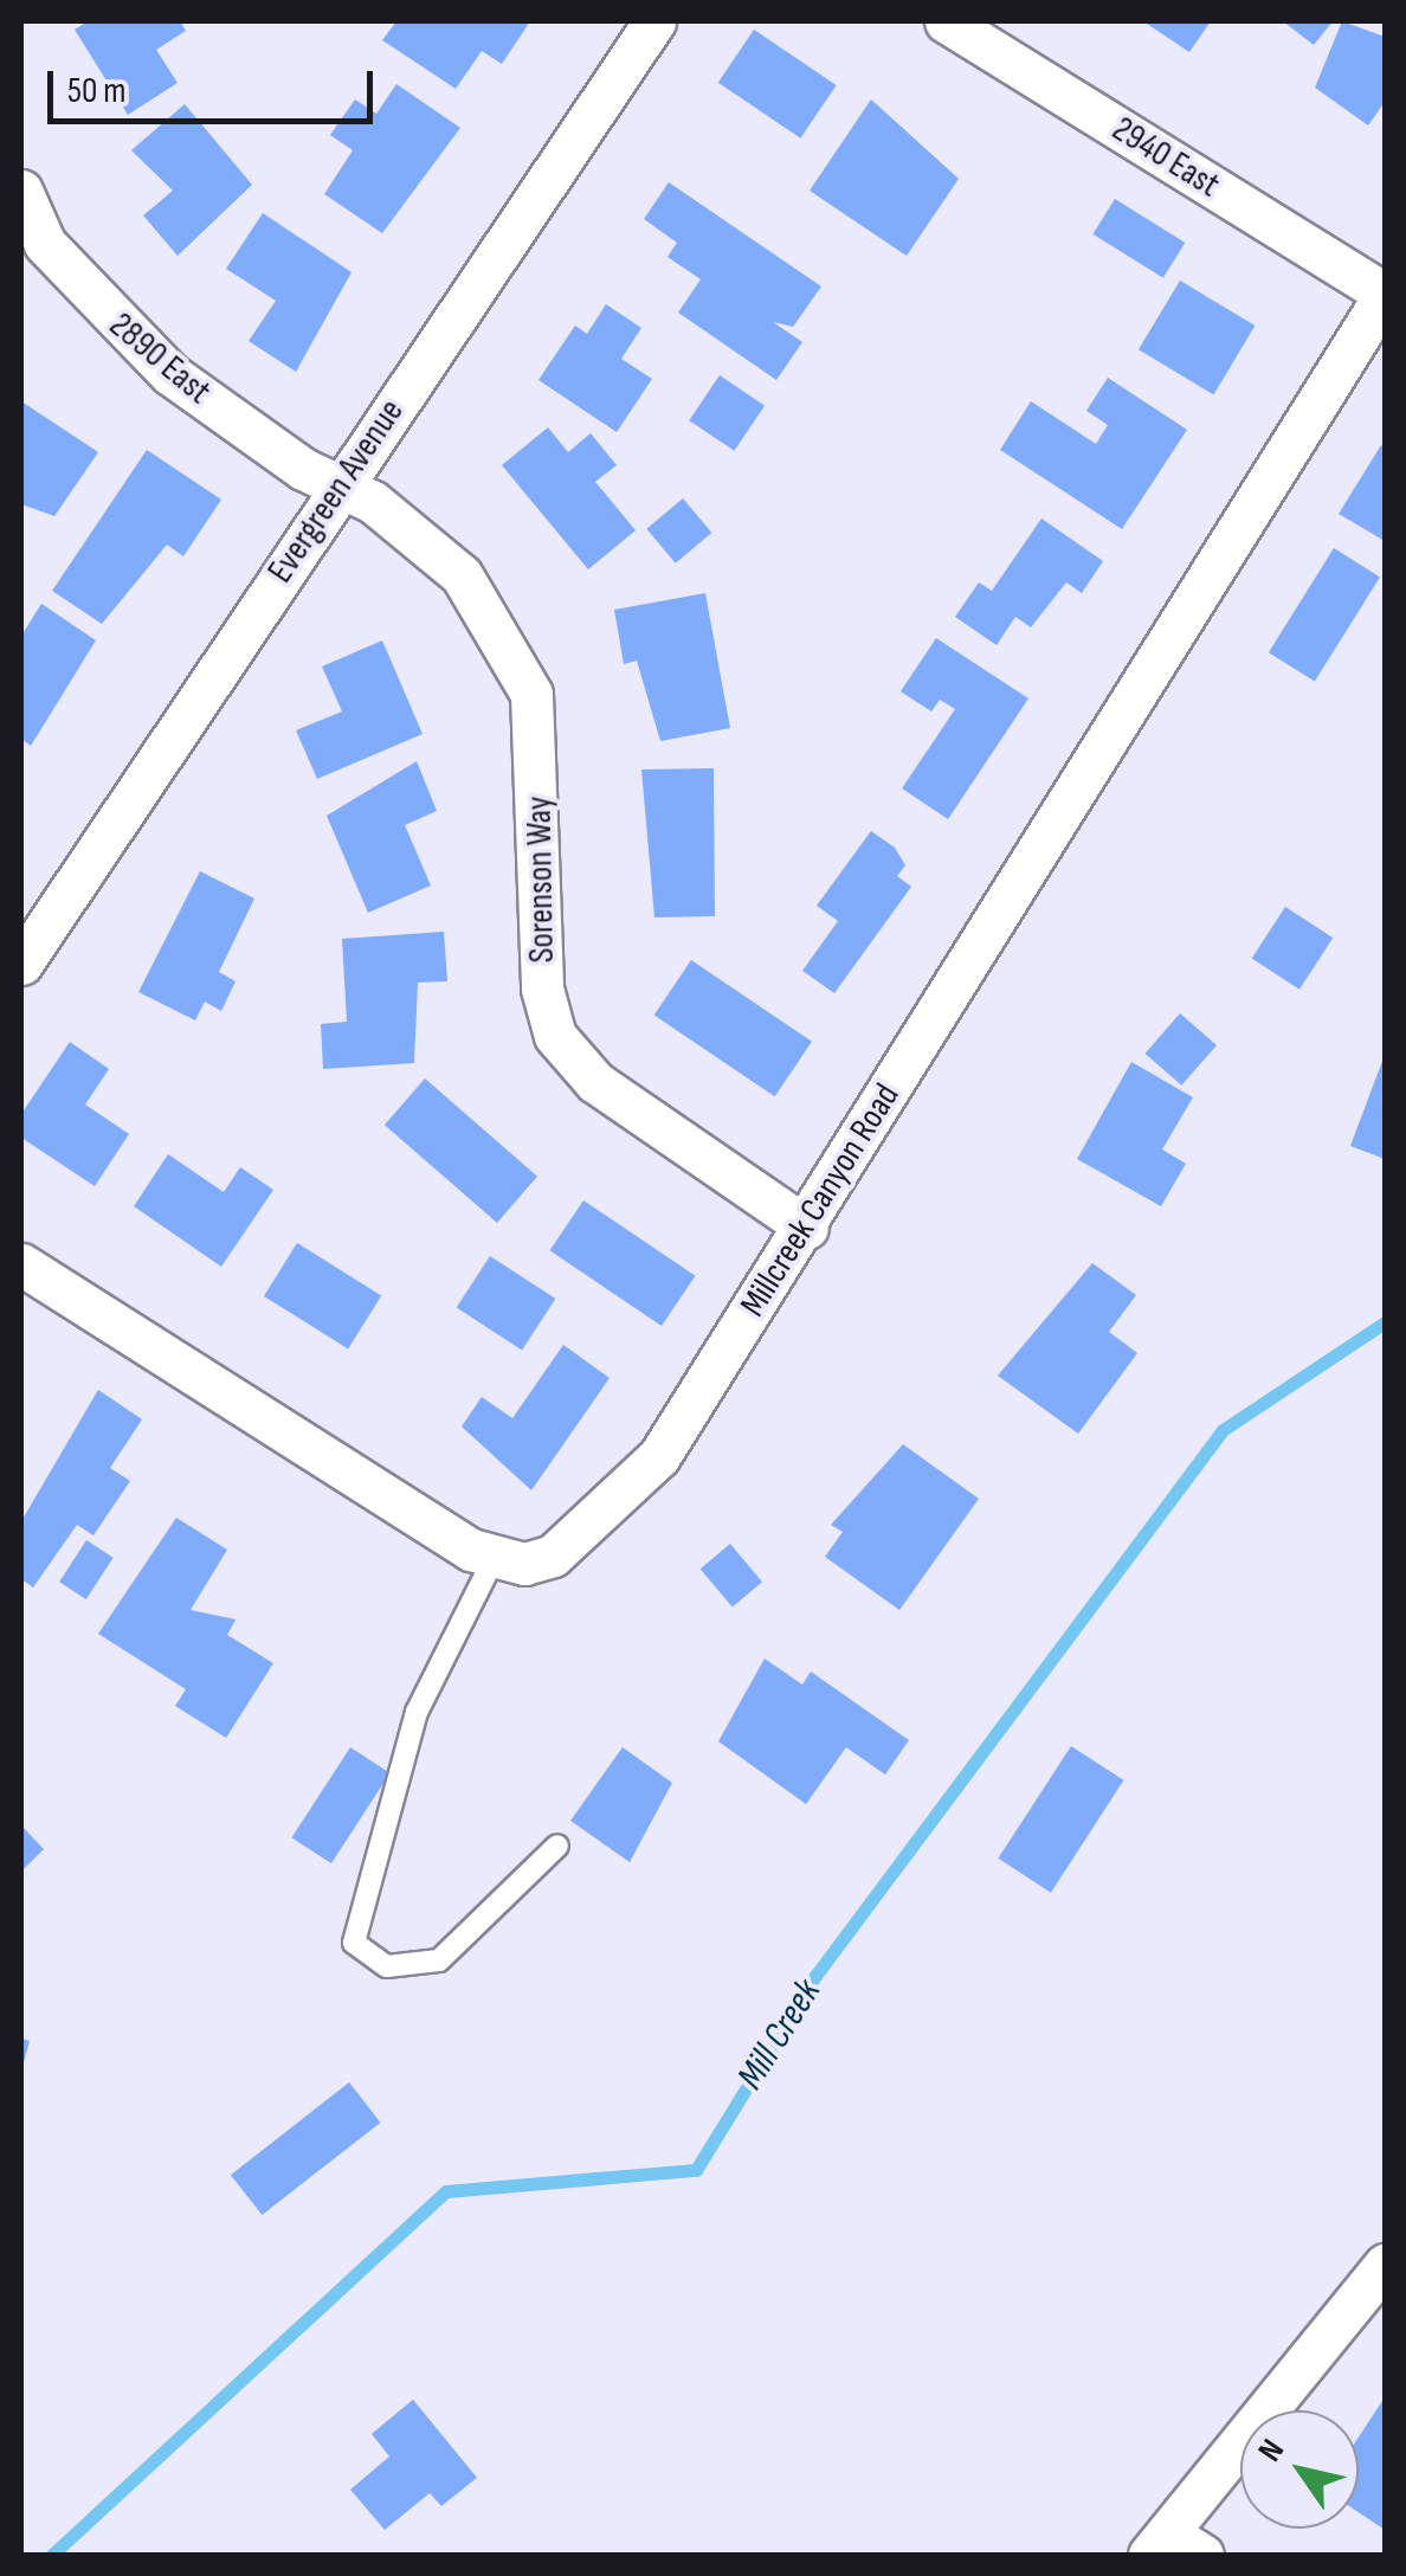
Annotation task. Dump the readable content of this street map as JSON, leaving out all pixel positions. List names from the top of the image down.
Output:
{
  "streets": {
    "street": [
      "2940 East",
      "2890 East",
      "Evergreen Avenue",
      "Sorenson Way",
      "Millcreek Canyon Road"
    ]
  },
  "crossings": [
    ["2940 East", "Millcreek Canyon Road"],
    ["2890 East", "Evergreen Avenue"],
    ["2890 East", "Sorenson Way"],
    ["Evergreen Avenue", "Sorenson Way"],
    ["Sorenson Way", "Millcreek Canyon Road"]
  ],
  "water": ["Mill Creek"],
  "scale_bar": "50 m",
  "north": "top left"
}
